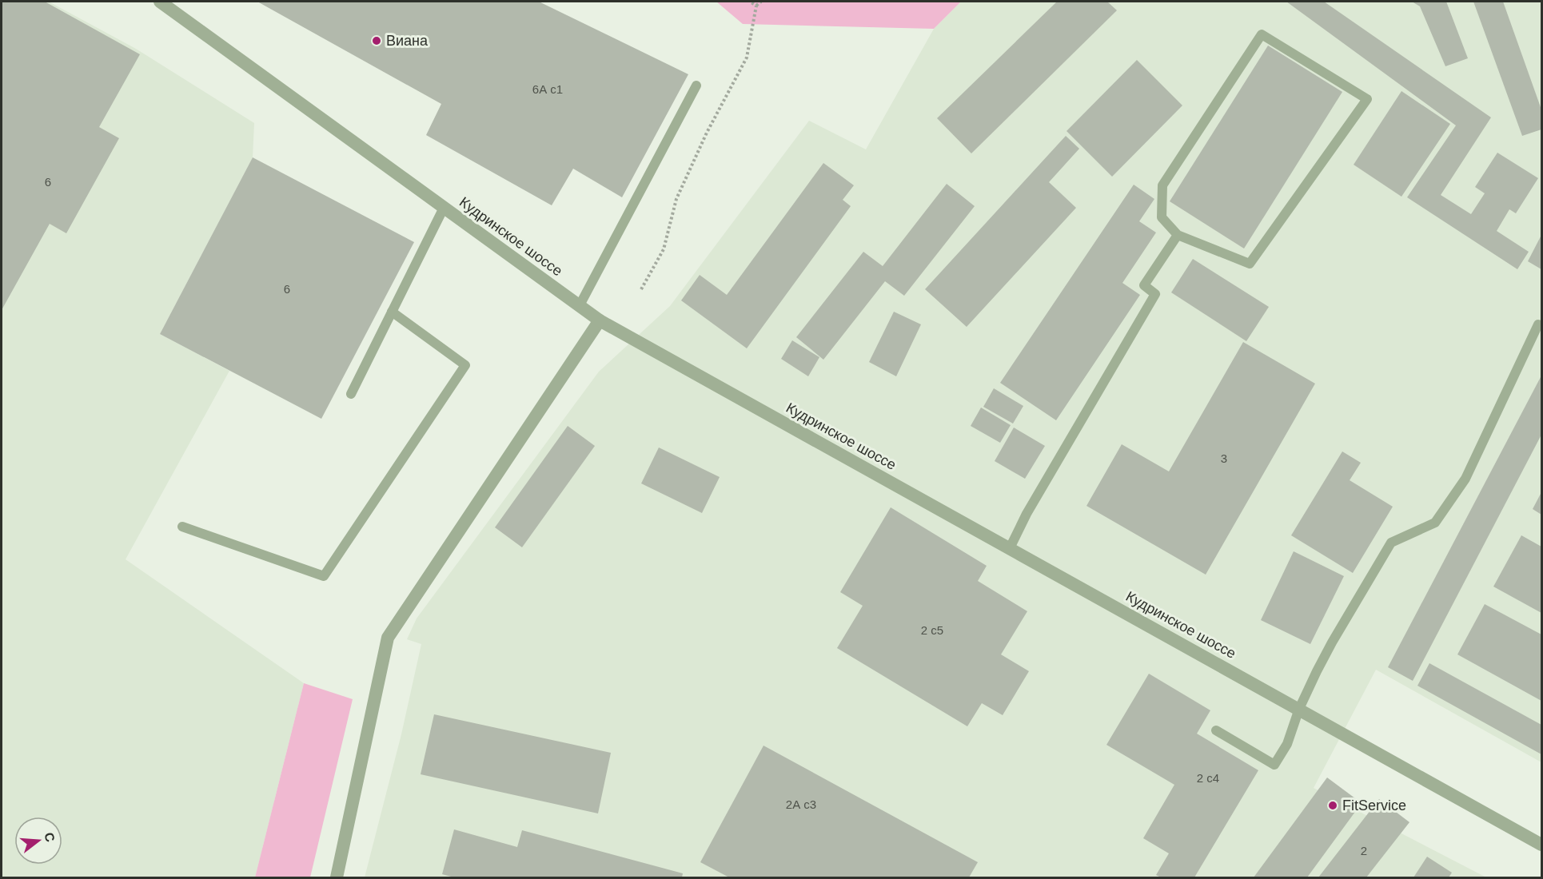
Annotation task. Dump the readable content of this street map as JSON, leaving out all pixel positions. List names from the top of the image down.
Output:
{
  "streets": {
    "street": ["Кудринское шоссе"]
  },
  "places": ["Виана", "FitService"],
  "house_numbers": [
    "6А с1",
    "6",
    "6",
    "3",
    "2 с5",
    "2 с4",
    "2А с3",
    "2"
  ],
  "north": "right"
}
